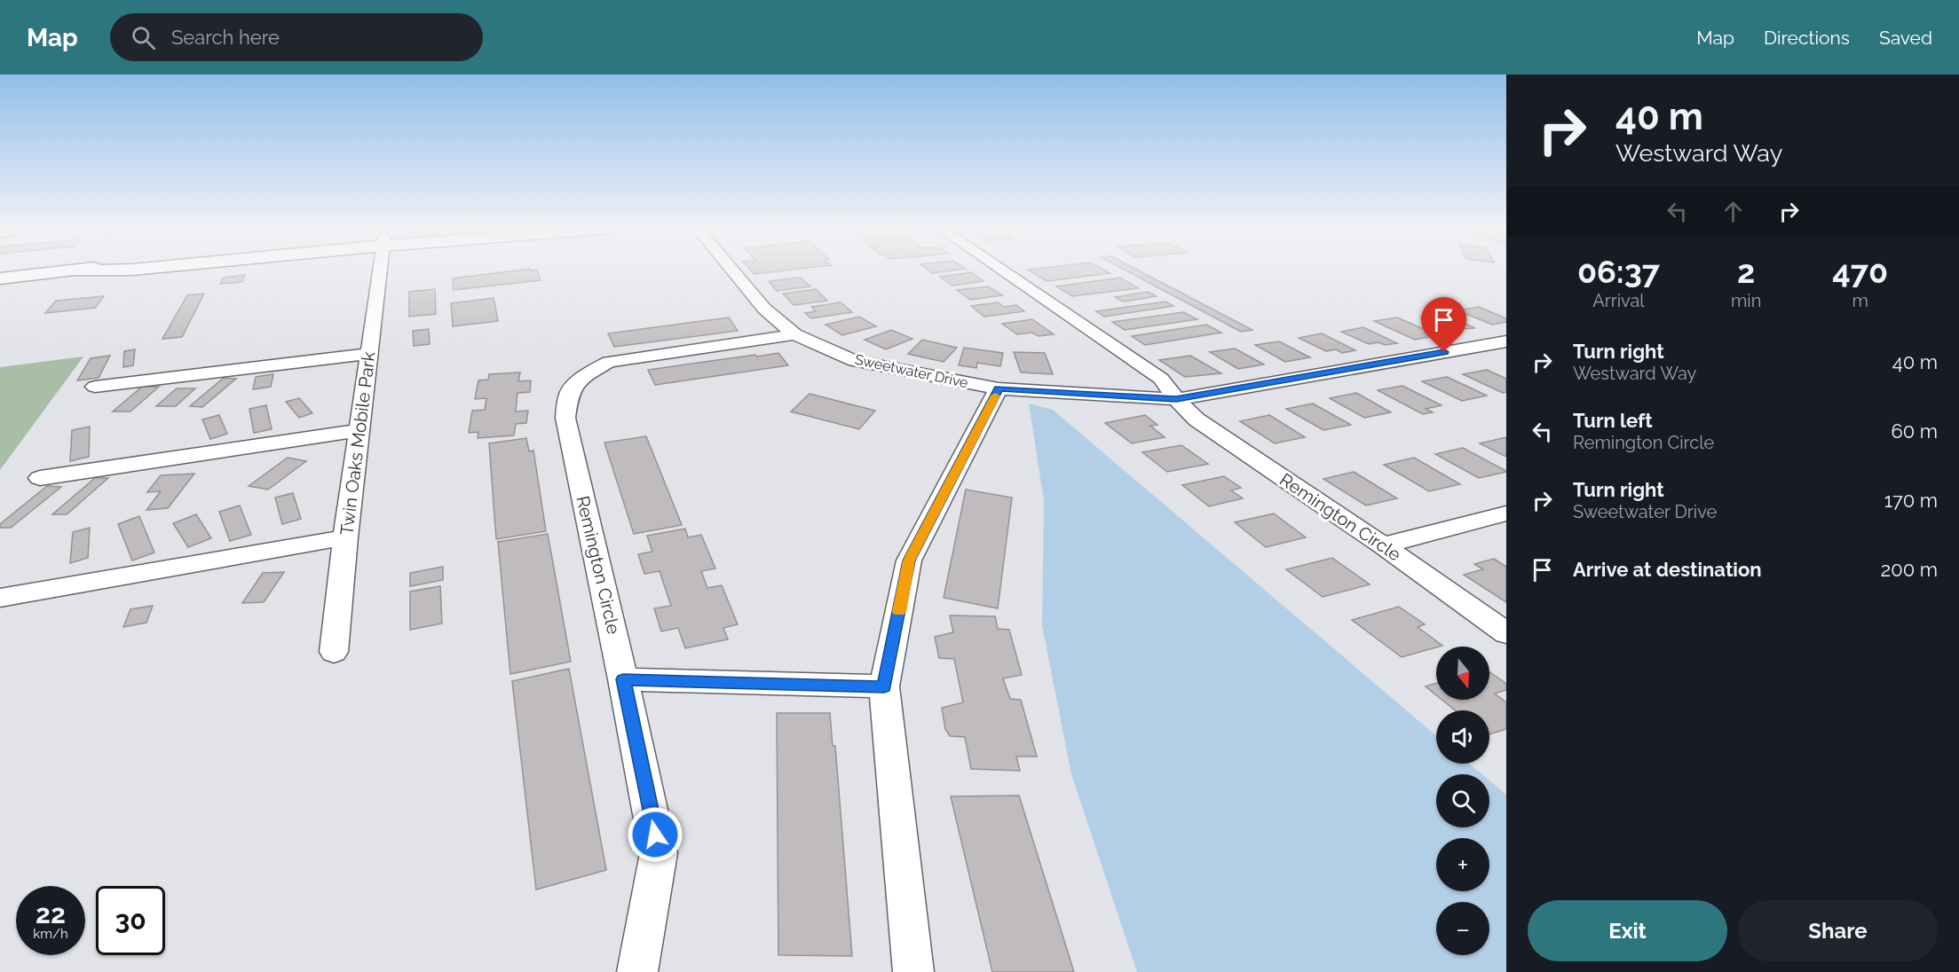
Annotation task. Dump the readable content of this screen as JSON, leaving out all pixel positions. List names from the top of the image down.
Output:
{
  "streets": {
    "street": ["Sweetwater Drive", "Twin Oaks Mobile Park", "Remington Circle"]
  },
  "crossings": [
    ["Sweetwater Drive", "Remington Circle"]
  ],
  "north": "bottom",
  "page": {
    "header": "Map",
    "search": "Search here",
    "nav": ["Map", "Directions", "Saved"],
    "turn": ["40 m", "Westward Way"],
    "eta": [
      "06:37",
      "Arrival",
      "2",
      "min",
      "470",
      "m"
    ],
    "list": [
      {
        "name": "Turn right",
        "note": "Westward Way",
        "value": "40 m"
      },
      {
        "name": "Turn left",
        "note": "Remington Circle",
        "value": "60 m"
      },
      {
        "name": "Turn right",
        "note": "Sweetwater Drive",
        "value": "170 m"
      },
      {
        "name": "Arrive at destination",
        "value": "200 m"
      }
    ],
    "map_buttons": ["+", "−"],
    "speed": "22 km/h",
    "limit": "30",
    "buttons": ["Exit", "Share"]
  }
}
